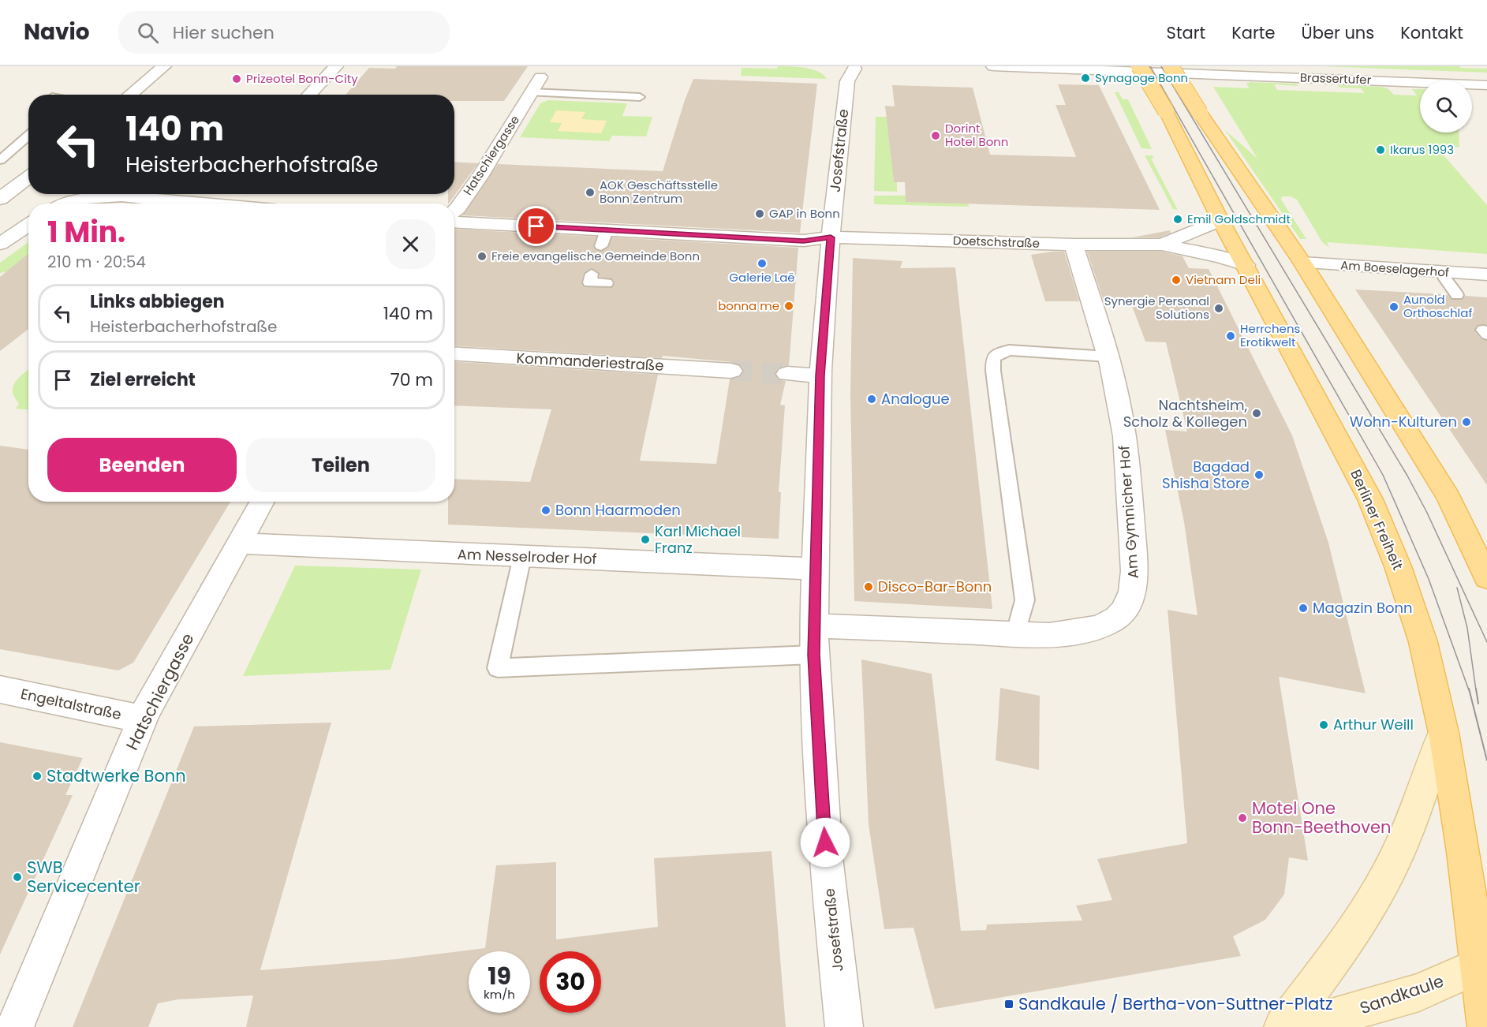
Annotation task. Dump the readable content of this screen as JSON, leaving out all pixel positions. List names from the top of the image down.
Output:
{
  "streets": {
    "main road": ["Berliner Freiheit", "Sandkaule"],
    "street": [
      "Brassertufer",
      "Josefstraße",
      "Hatschiergasse",
      "Doetschstraße",
      "Am Boeselagerhof",
      "Kommanderiestraße",
      "Am Gymnicher Hof",
      "Am Nesselroder Hof",
      "Engeltalstraße"
    ]
  },
  "crossings": [
    ["Josefstraße", "Doetschstraße"],
    ["Josefstraße", "Am Gymnicher Hof"],
    ["Josefstraße", "Am Nesselroder Hof"],
    ["Hatschiergasse", "Am Nesselroder Hof"],
    ["Hatschiergasse", "Engeltalstraße"],
    ["Doetschstraße", "Am Gymnicher Hof"],
    ["Doetschstraße", "Berliner Freiheit"],
    ["Berliner Freiheit", "Sandkaule"]
  ],
  "places": {
    "other": [
      "Synagoge Bonn",
      "Prizeotel Bonn-City",
      "Dorint Hotel Bonn",
      "Ikarus 1993",
      "AOK Geschäftsstelle Bonn Zentrum",
      "GAP in Bonn",
      "Emil Goldschmidt",
      "Freie evangelische Gemeinde Bonn",
      "Galerie Laë",
      "Vietnam Deli",
      "bonna me",
      "Aunold Orthoschlaf",
      "Synergie Personal Solutions",
      "Herrchens Erotikwelt",
      "Analogue",
      "Nachtsheim, Scholz & Kollegen",
      "Wohn-Kulturen",
      "Bagdad Shisha Store",
      "Bonn Haarmoden",
      "Karl Michael Franz",
      "Disco-Bar-Bonn",
      "Magazin Bonn",
      "Arthur Weill",
      "Stadtwerke Bonn",
      "Motel One Bonn-Beethoven",
      "SWB Servicecenter"
    ],
    "transit": ["Sandkaule / Bertha-von-Suttner-Platz"]
  },
  "page": {
    "header": "Navio",
    "search": "Hier suchen",
    "nav": [
      "Start",
      "Karte",
      "Über uns",
      "Kontakt"
    ],
    "turn": ["140 m", "Heisterbacherhofstraße"],
    "heading": ["1 Min.", "210 m · 20:54"],
    "list": [
      {
        "name": "Links abbiegen",
        "note": "Heisterbacherhofstraße",
        "value": "140 m"
      },
      {
        "name": "Ziel erreicht",
        "value": "70 m"
      }
    ],
    "buttons": ["Beenden", "Teilen"],
    "speed": "19 km/h",
    "limit": "30"
  }
}
